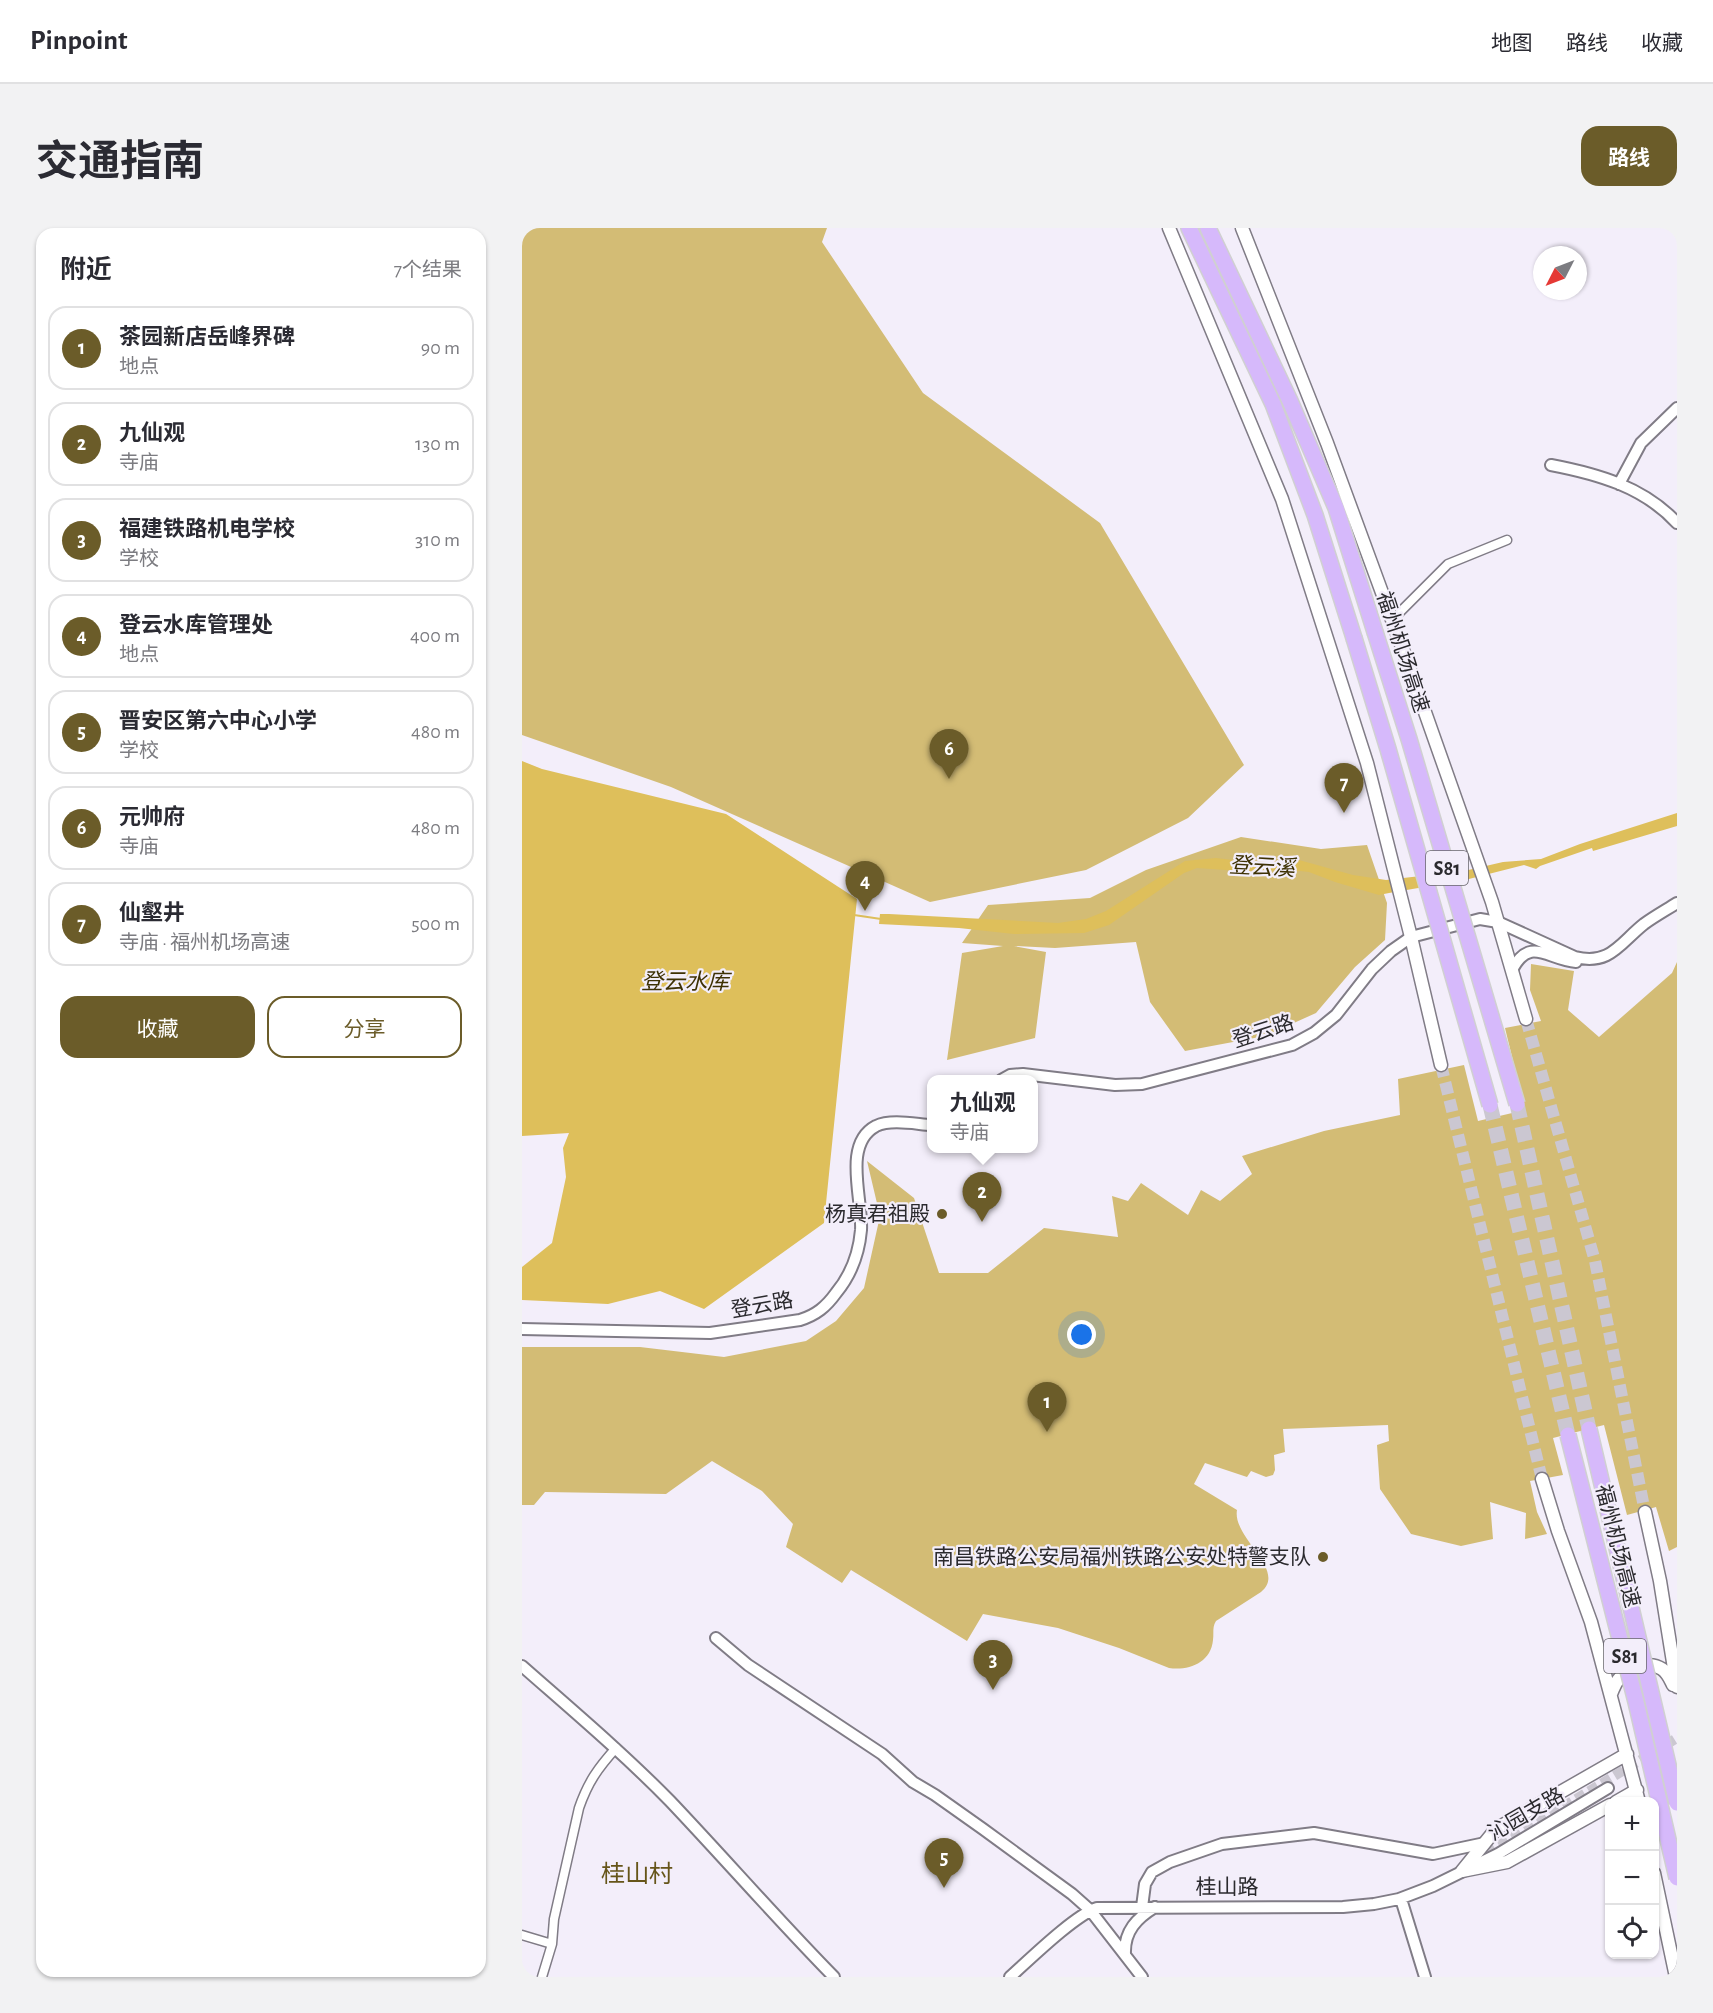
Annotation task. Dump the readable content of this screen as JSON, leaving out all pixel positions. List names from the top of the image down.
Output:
{
  "streets": {
    "highway": ["福州机场高速", "S81"],
    "street": ["登云路", "沁园支路", "桂山路"]
  },
  "crossings": [
    ["沁园支路", "桂山路"]
  ],
  "districts": ["桂山村"],
  "water": ["登云溪", "登云水库"],
  "places": ["杨真君祖殿", "南昌铁路公安局福州铁路公安处特警支队"],
  "north": "bottom left",
  "page": {
    "header": "Pinpoint",
    "nav": ["地图", "路线", "收藏"],
    "title": "交通指南",
    "buttons": [
      "路线",
      ["收藏", "分享"]
    ],
    "heading": ["附近", "7个结果"],
    "list": [
      {
        "mark": "1",
        "name": "茶园新店岳峰界碑",
        "note": "地点",
        "value": "90 m"
      },
      {
        "mark": "2",
        "name": "九仙观",
        "note": "寺庙",
        "value": "130 m"
      },
      {
        "mark": "3",
        "name": "福建铁路机电学校",
        "note": "学校",
        "value": "310 m"
      },
      {
        "mark": "4",
        "name": "登云水库管理处",
        "note": "地点",
        "value": "400 m"
      },
      {
        "mark": "5",
        "name": "晋安区第六中心小学",
        "note": "学校",
        "value": "480 m"
      },
      {
        "mark": "6",
        "name": "元帅府",
        "note": "寺庙",
        "value": "480 m"
      },
      {
        "mark": "7",
        "name": "仙壑井",
        "note": "寺庙 · 福州机场高速",
        "value": "500 m"
      }
    ],
    "pins": [
      "6",
      "7",
      "4",
      "2",
      "1",
      "3",
      "5"
    ],
    "popup": ["九仙观", "寺庙"],
    "map_buttons": ["+", "−"]
  }
}
